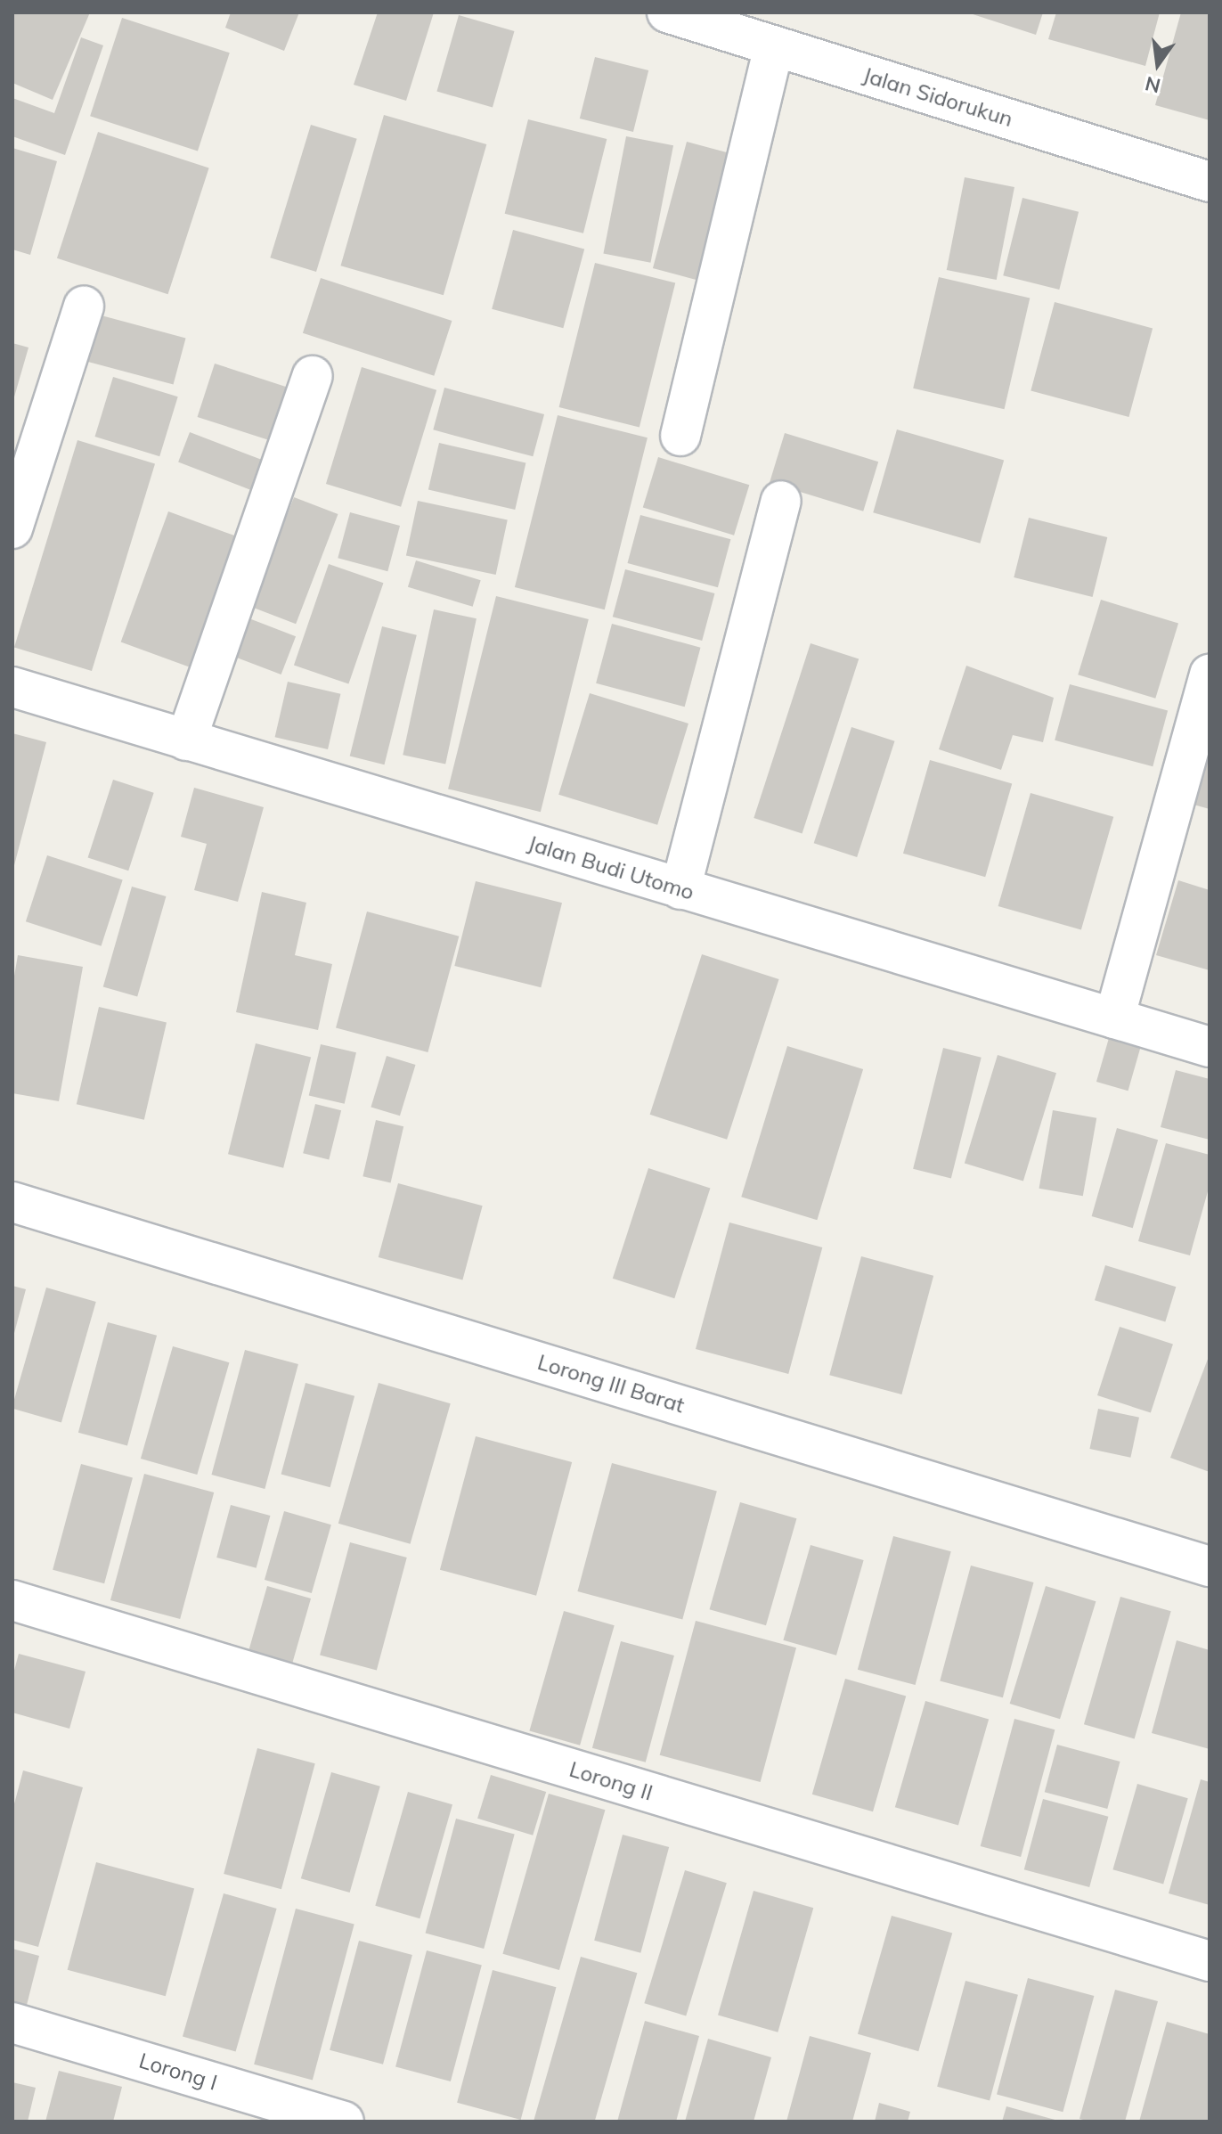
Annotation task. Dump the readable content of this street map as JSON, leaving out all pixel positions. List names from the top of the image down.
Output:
{
  "streets": {
    "street": [
      "Jalan Sidorukun",
      "Jalan Budi Utomo",
      "Lorong III Barat",
      "Lorong II",
      "Lorong I"
    ]
  },
  "north": "bottom"
}
